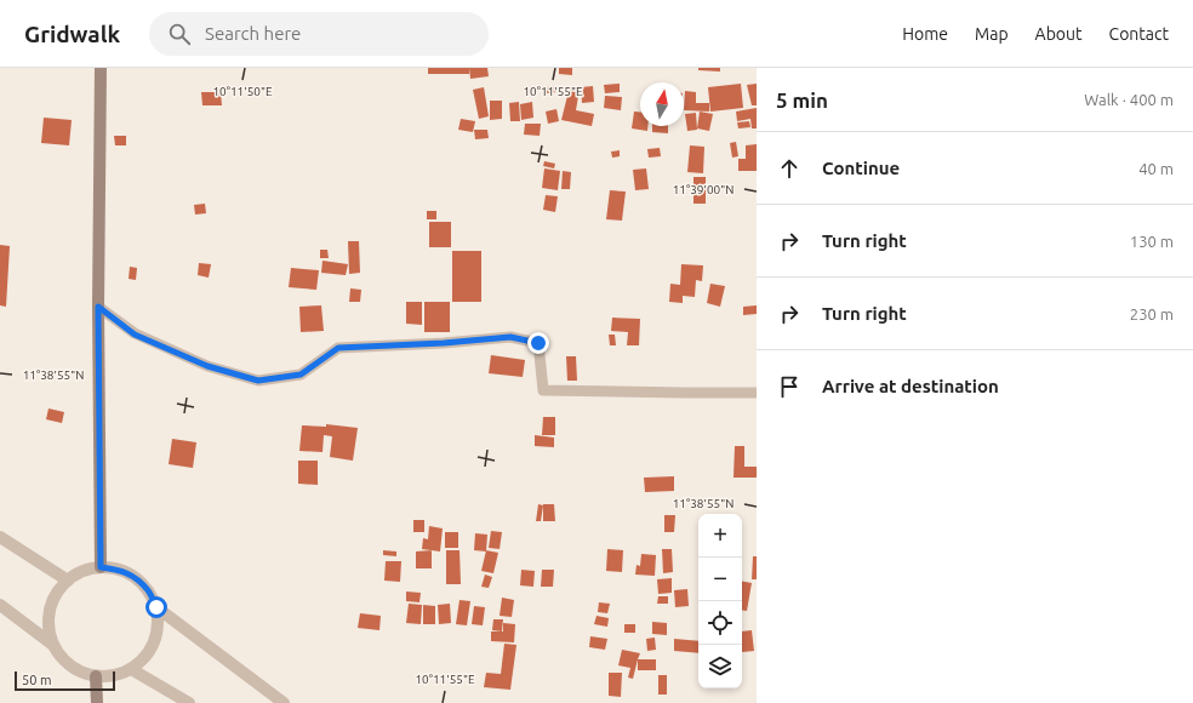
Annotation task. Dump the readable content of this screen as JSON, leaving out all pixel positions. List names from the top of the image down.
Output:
{
  "scale_bar": "50 m",
  "north": "top",
  "page": {
    "header": "Gridwalk",
    "search": "Search here",
    "nav": [
      "Home",
      "Map",
      "About",
      "Contact"
    ],
    "heading": ["5 min", "Walk · 400 m"],
    "list": [
      ["Continue", "40 m"],
      ["Turn right", "130 m"],
      ["Turn right", "230 m"],
      "Arrive at destination"
    ],
    "map_buttons": ["+", "−"],
    "scale": "50 m"
  },
  "coordinates": [
    "10°11'50\"E",
    "10°11'55\"E",
    "11°39'00\"N",
    "11°38'55\"N"
  ]
}
